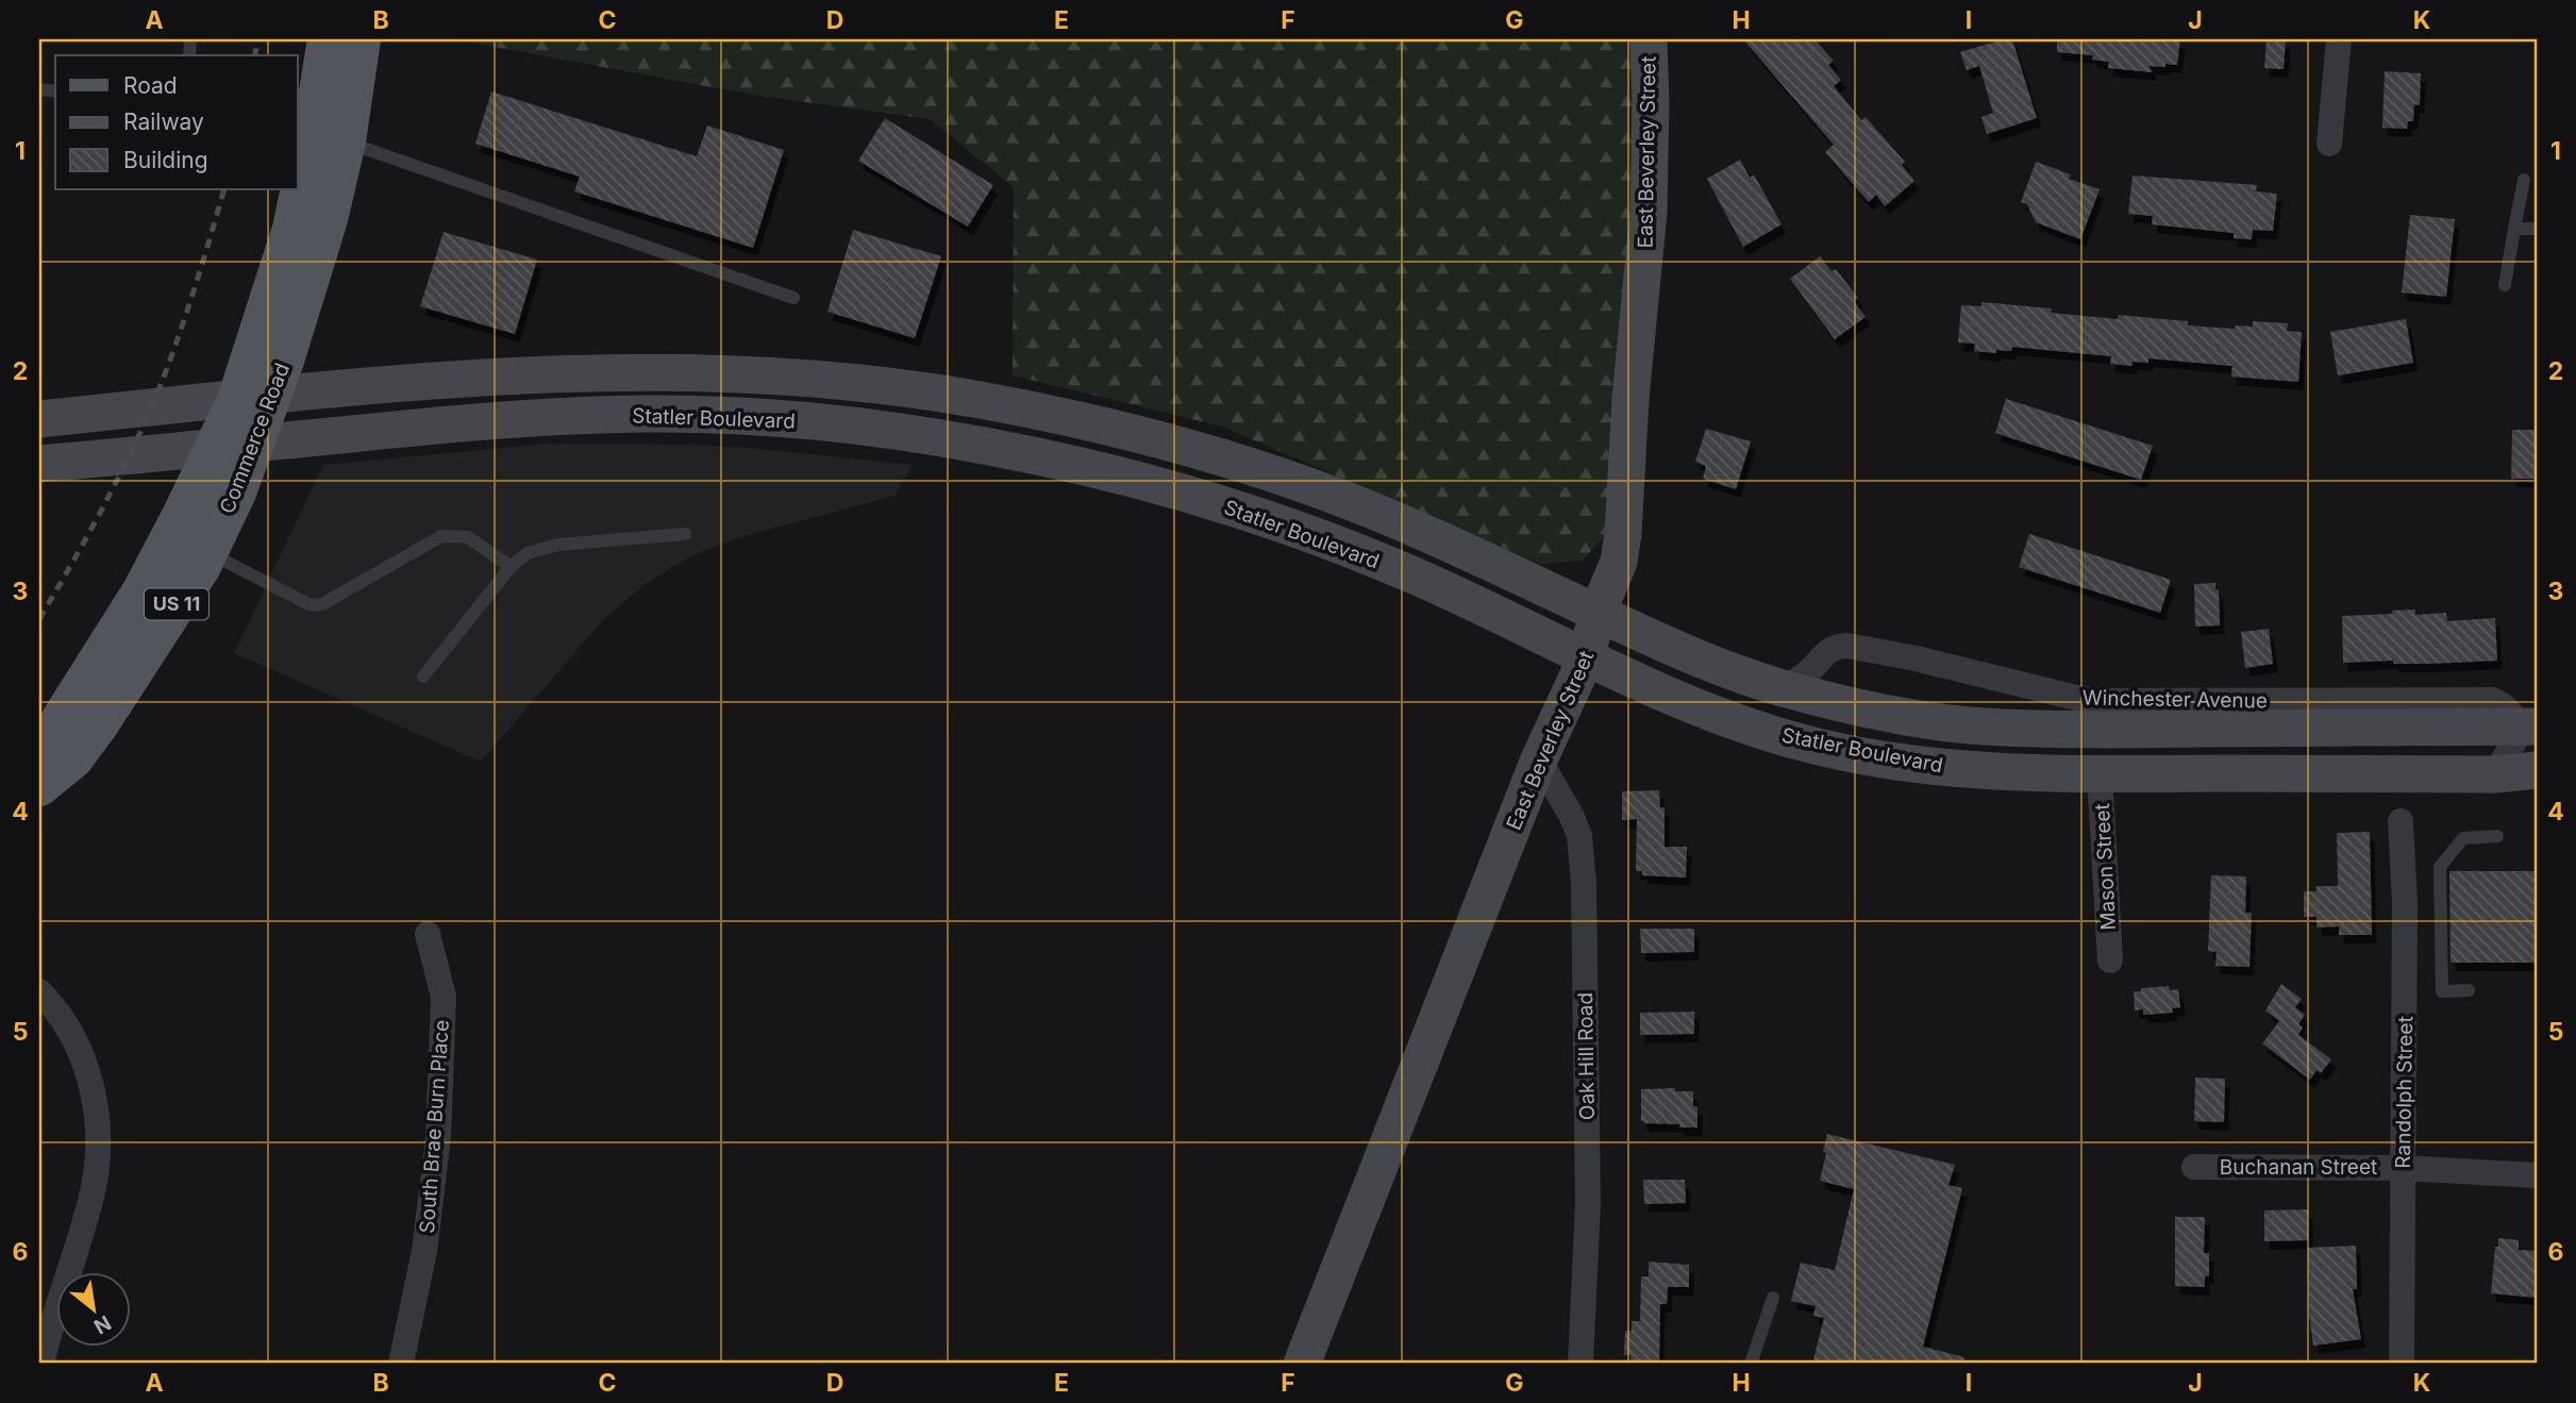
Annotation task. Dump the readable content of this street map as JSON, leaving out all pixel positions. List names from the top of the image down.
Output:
{
  "streets": {
    "main road": [
      "East Beverley Street",
      "Statler Boulevard",
      "Commerce Road",
      "US 11"
    ],
    "street": [
      "Winchester Avenue",
      "Mason Street",
      "Oak Hill Road",
      "Randolph Street",
      "South Brae Burn Place",
      "Buchanan Street"
    ]
  },
  "crossings": [
    ["East Beverley Street", "Statler Boulevard"],
    ["East Beverley Street", "Oak Hill Road"],
    ["Statler Boulevard", "Commerce Road"],
    ["Statler Boulevard", "Winchester Avenue"],
    ["Statler Boulevard", "Mason Street"],
    ["Randolph Street", "Buchanan Street"]
  ],
  "legend": ["Road", "Railway", "Building"],
  "north": "bottom right",
  "grid": {
    "columns": [
      "A",
      "B",
      "C",
      "D",
      "E",
      "F",
      "G",
      "H",
      "I",
      "J",
      "K"
    ],
    "rows": [
      "1",
      "2",
      "3",
      "4",
      "5",
      "6"
    ]
  }
}
